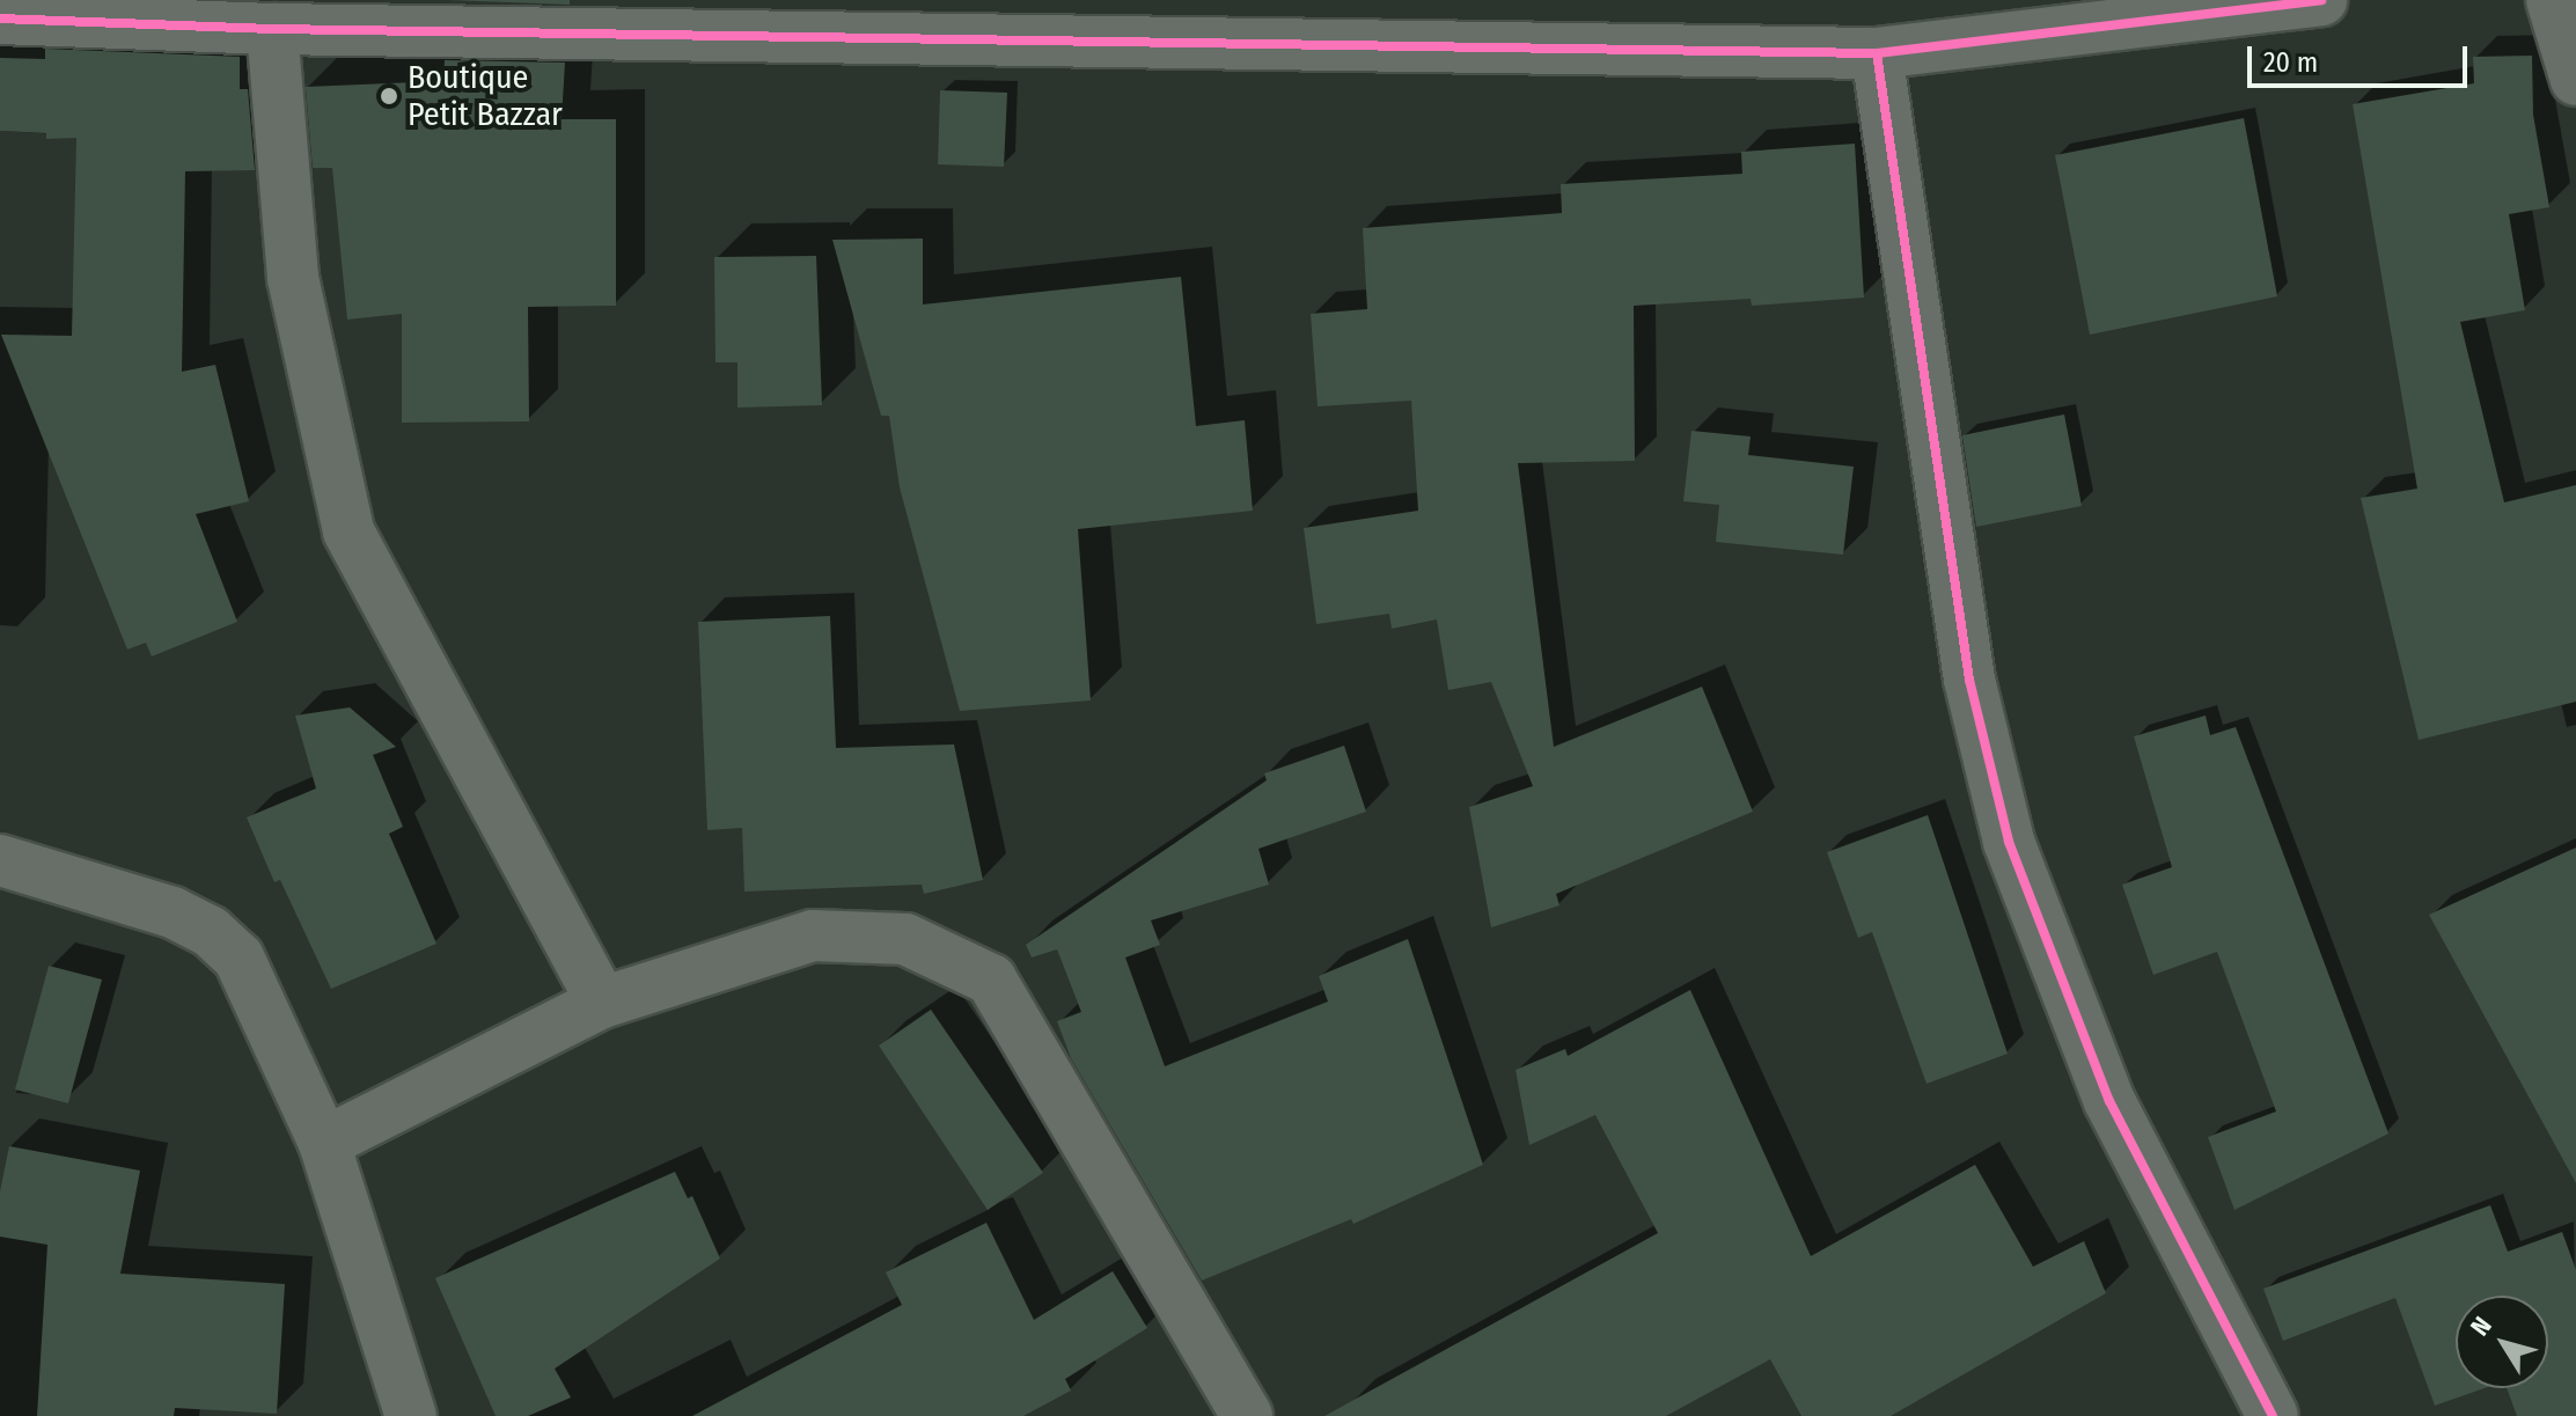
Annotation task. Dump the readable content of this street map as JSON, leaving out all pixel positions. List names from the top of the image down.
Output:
{
  "places": ["Boutique Petit Bazzar"],
  "scale_bar": "20 m",
  "north": "top left"
}
